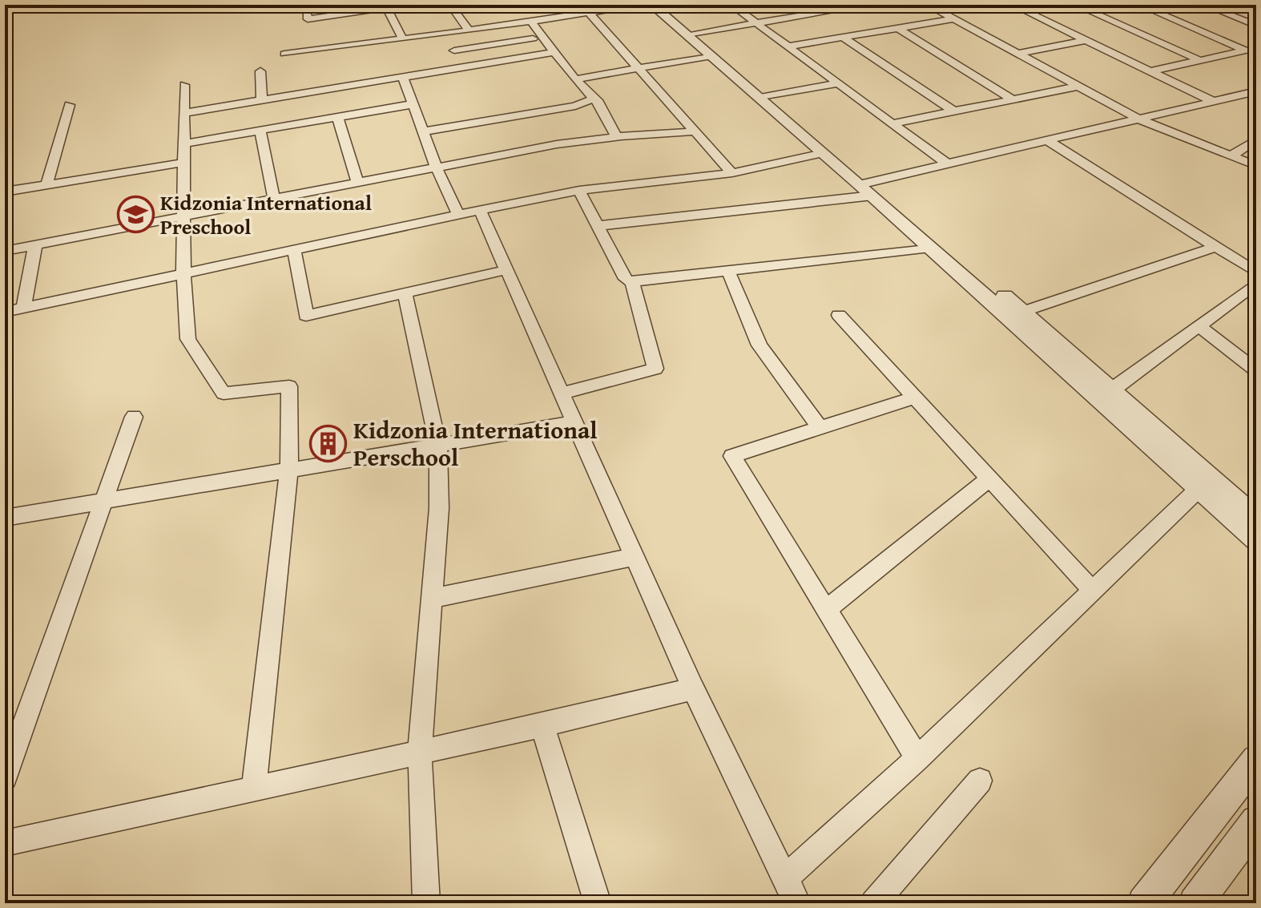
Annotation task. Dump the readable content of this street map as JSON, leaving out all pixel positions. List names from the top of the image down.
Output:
{
  "places": {
    "school or university": ["Kidzonia International Preschool"],
    "building": ["Kidzonia International Perschool"]
  }
}
